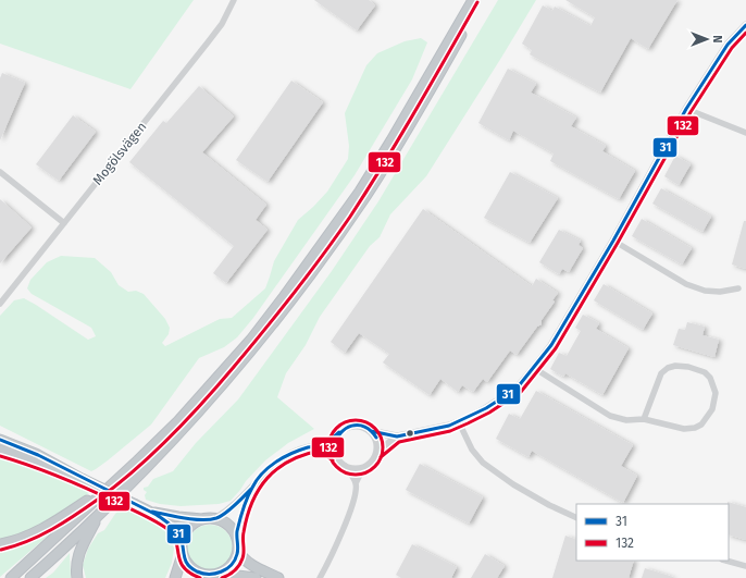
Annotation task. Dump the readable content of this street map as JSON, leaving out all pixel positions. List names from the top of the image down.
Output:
{
  "streets": {
    "street": ["Mogölsvägen"]
  },
  "lines": ["transit line 132", "transit line 31"],
  "legend": ["31", "132"],
  "north": "right"
}
